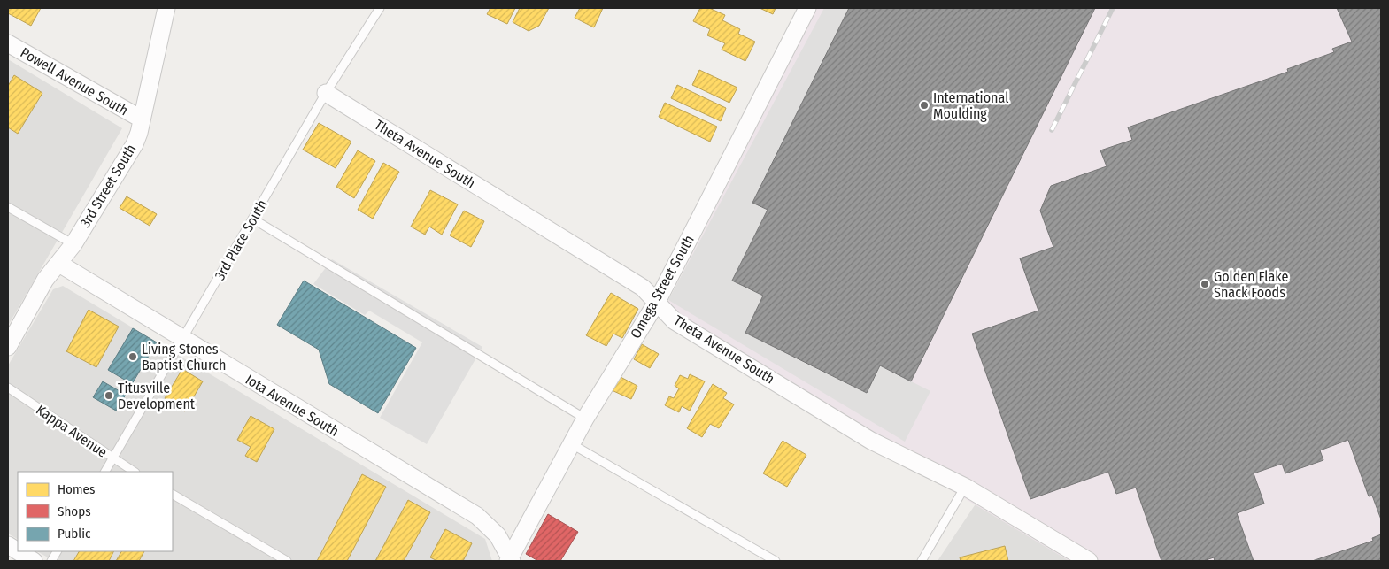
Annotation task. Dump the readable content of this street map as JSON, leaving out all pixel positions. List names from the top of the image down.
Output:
{
  "streets": {
    "street": [
      "Powell Avenue South",
      "Theta Avenue South",
      "3rd Street South",
      "Omega Street South",
      "Iota Avenue South"
    ],
    "lane": ["3rd Place South", "Kappa Avenue"]
  },
  "crossings": [
    ["Powell Avenue South", "3rd Street South"],
    ["Theta Avenue South", "3rd Place South"],
    ["Theta Avenue South", "Omega Street South"],
    ["3rd Street South", "Iota Avenue South"],
    ["3rd Place South", "Iota Avenue South"],
    ["3rd Place South", "Kappa Avenue"],
    ["Omega Street South", "Iota Avenue South"]
  ],
  "places": [
    "International Moulding",
    "Golden Flake Snack Foods",
    "Living Stones Baptist Church",
    "Titusville Development"
  ],
  "legend": ["Homes", "Shops", "Public"]
}
